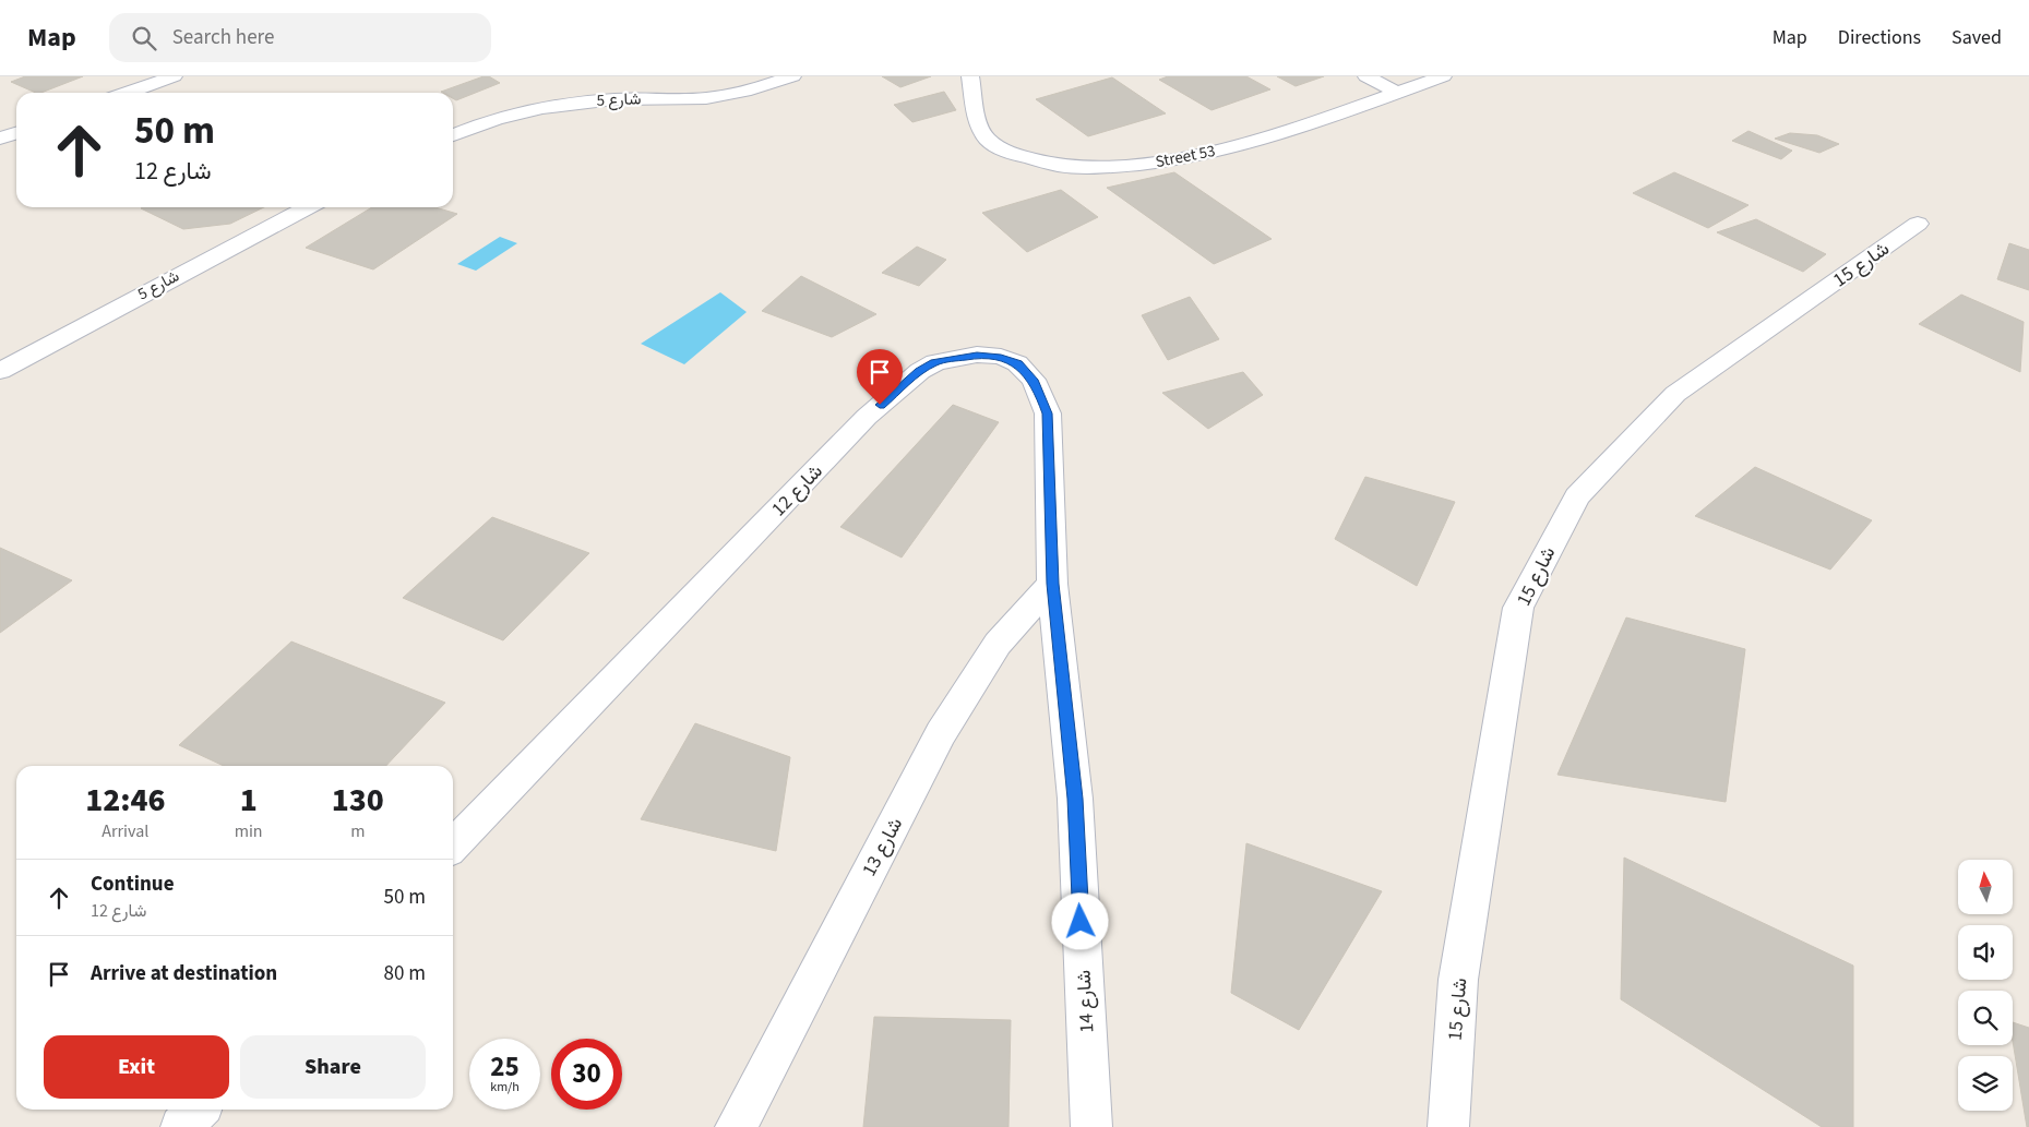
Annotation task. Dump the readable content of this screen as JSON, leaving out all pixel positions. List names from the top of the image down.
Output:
{
  "streets": {
    "street": [
      "شارع 5",
      "Street 53",
      "شارع 15",
      "شارع 12",
      "شارع 13",
      "شارع 14"
    ]
  },
  "crossings": [
    ["شارع 12", "شارع 13"],
    ["شارع 12", "شارع 14"],
    ["شارع 13", "شارع 14"]
  ],
  "north": "top",
  "page": {
    "header": "Map",
    "search": "Search here",
    "nav": ["Map", "Directions", "Saved"],
    "turn": ["50 m", "شارع 12"],
    "eta": [
      "12:46",
      "Arrival",
      "1",
      "min",
      "130",
      "m"
    ],
    "list": [
      {
        "name": "Continue",
        "note": "شارع 12",
        "value": "50 m"
      },
      {
        "name": "Arrive at destination",
        "value": "80 m"
      }
    ],
    "buttons": ["Exit", "Share"],
    "speed": "25 km/h",
    "limit": "30"
  }
}
